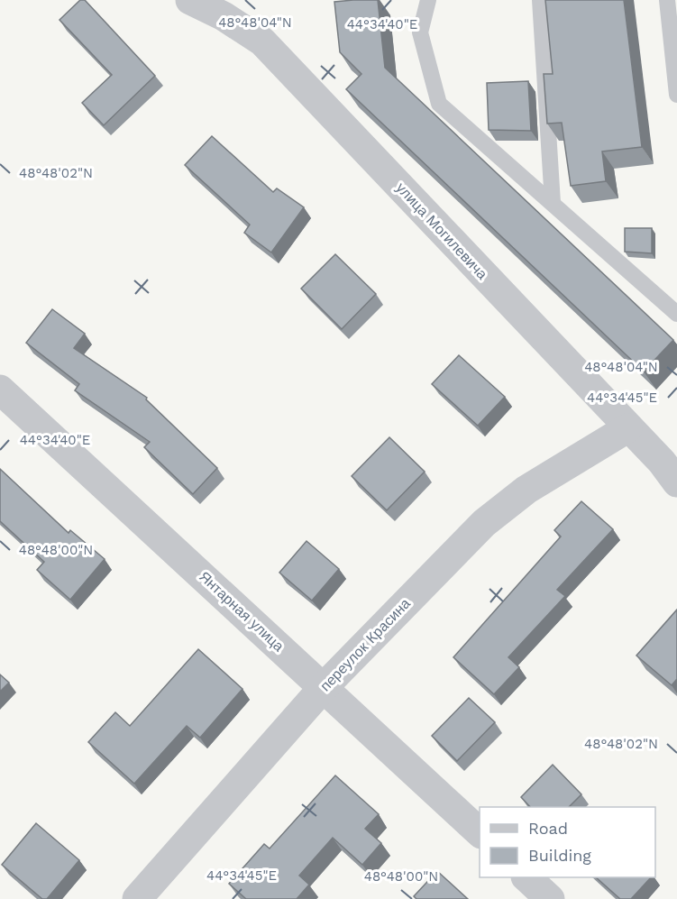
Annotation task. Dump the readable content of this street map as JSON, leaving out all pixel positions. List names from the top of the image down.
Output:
{
  "streets": {
    "street": ["улица Могилевича", "Янтарная улица", "переулок Красина"]
  },
  "crossings": [
    ["улица Могилевича", "переулок Красина"],
    ["Янтарная улица", "переулок Красина"]
  ],
  "legend": ["Road", "Building"],
  "coordinates": [
    "48°48'04\"N",
    "44°34'40\"E",
    "48°48'02\"N",
    "44°34'45\"E",
    "48°48'00\"N"
  ]
}
